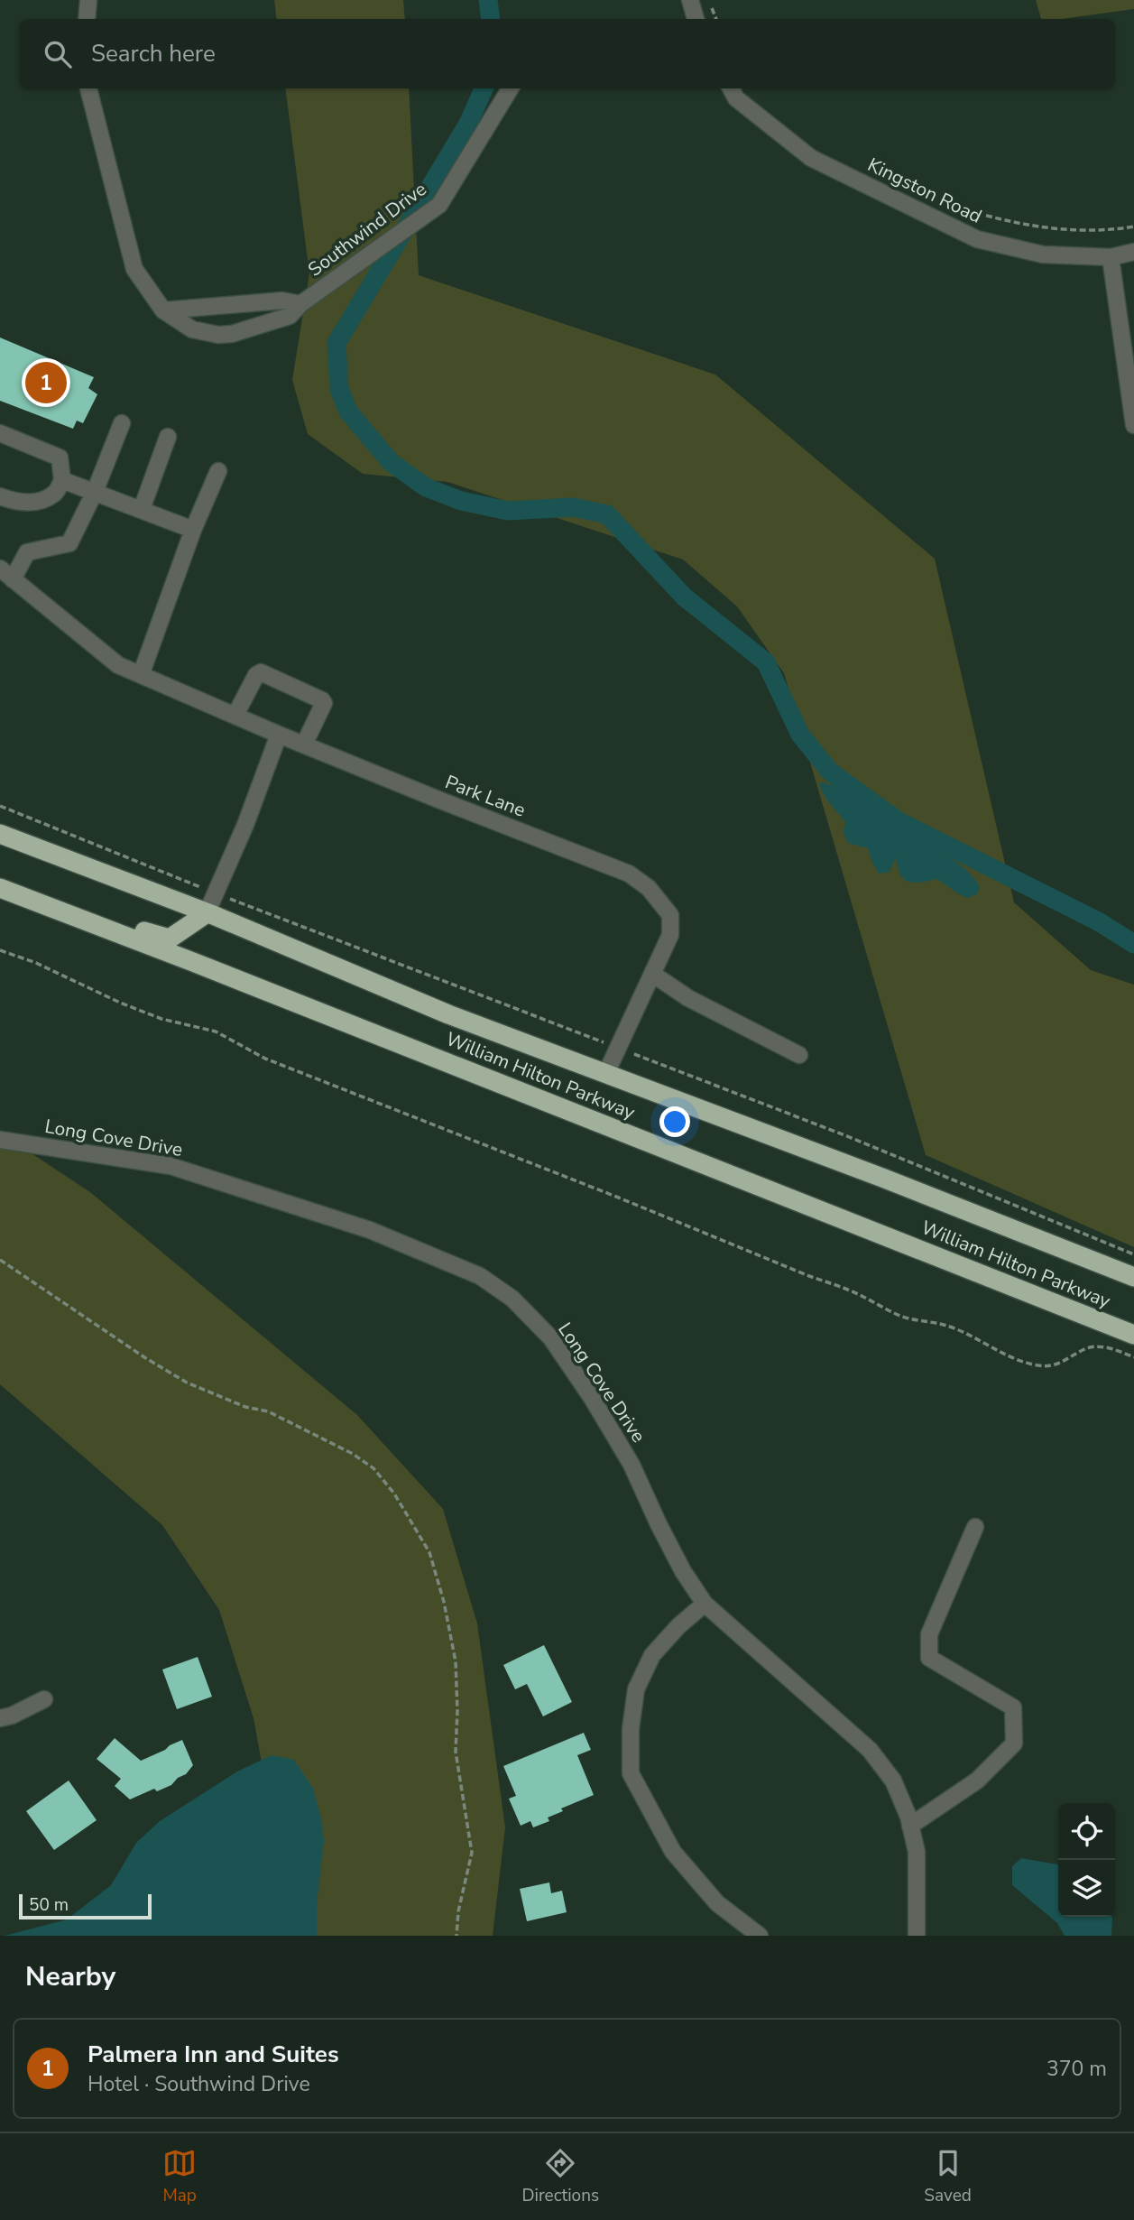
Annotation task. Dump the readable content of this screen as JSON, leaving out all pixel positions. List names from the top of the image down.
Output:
{
  "streets": {
    "highway": ["William Hilton Parkway"],
    "street": [
      "Kingston Road",
      "Southwind Drive",
      "Park Lane",
      "Long Cove Drive"
    ]
  },
  "crossings": [
    ["Park Lane", "William Hilton Parkway"]
  ],
  "scale_bar": "50 m",
  "page": {
    "search": "Search here",
    "pins": "1",
    "scale": "50 m",
    "heading": "Nearby",
    "list": [
      {
        "mark": "1",
        "name": "Palmera Inn and Suites",
        "note": "Hotel · Southwind Drive",
        "value": "370 m"
      }
    ],
    "nav": ["Map", "Directions", "Saved"]
  }
}
